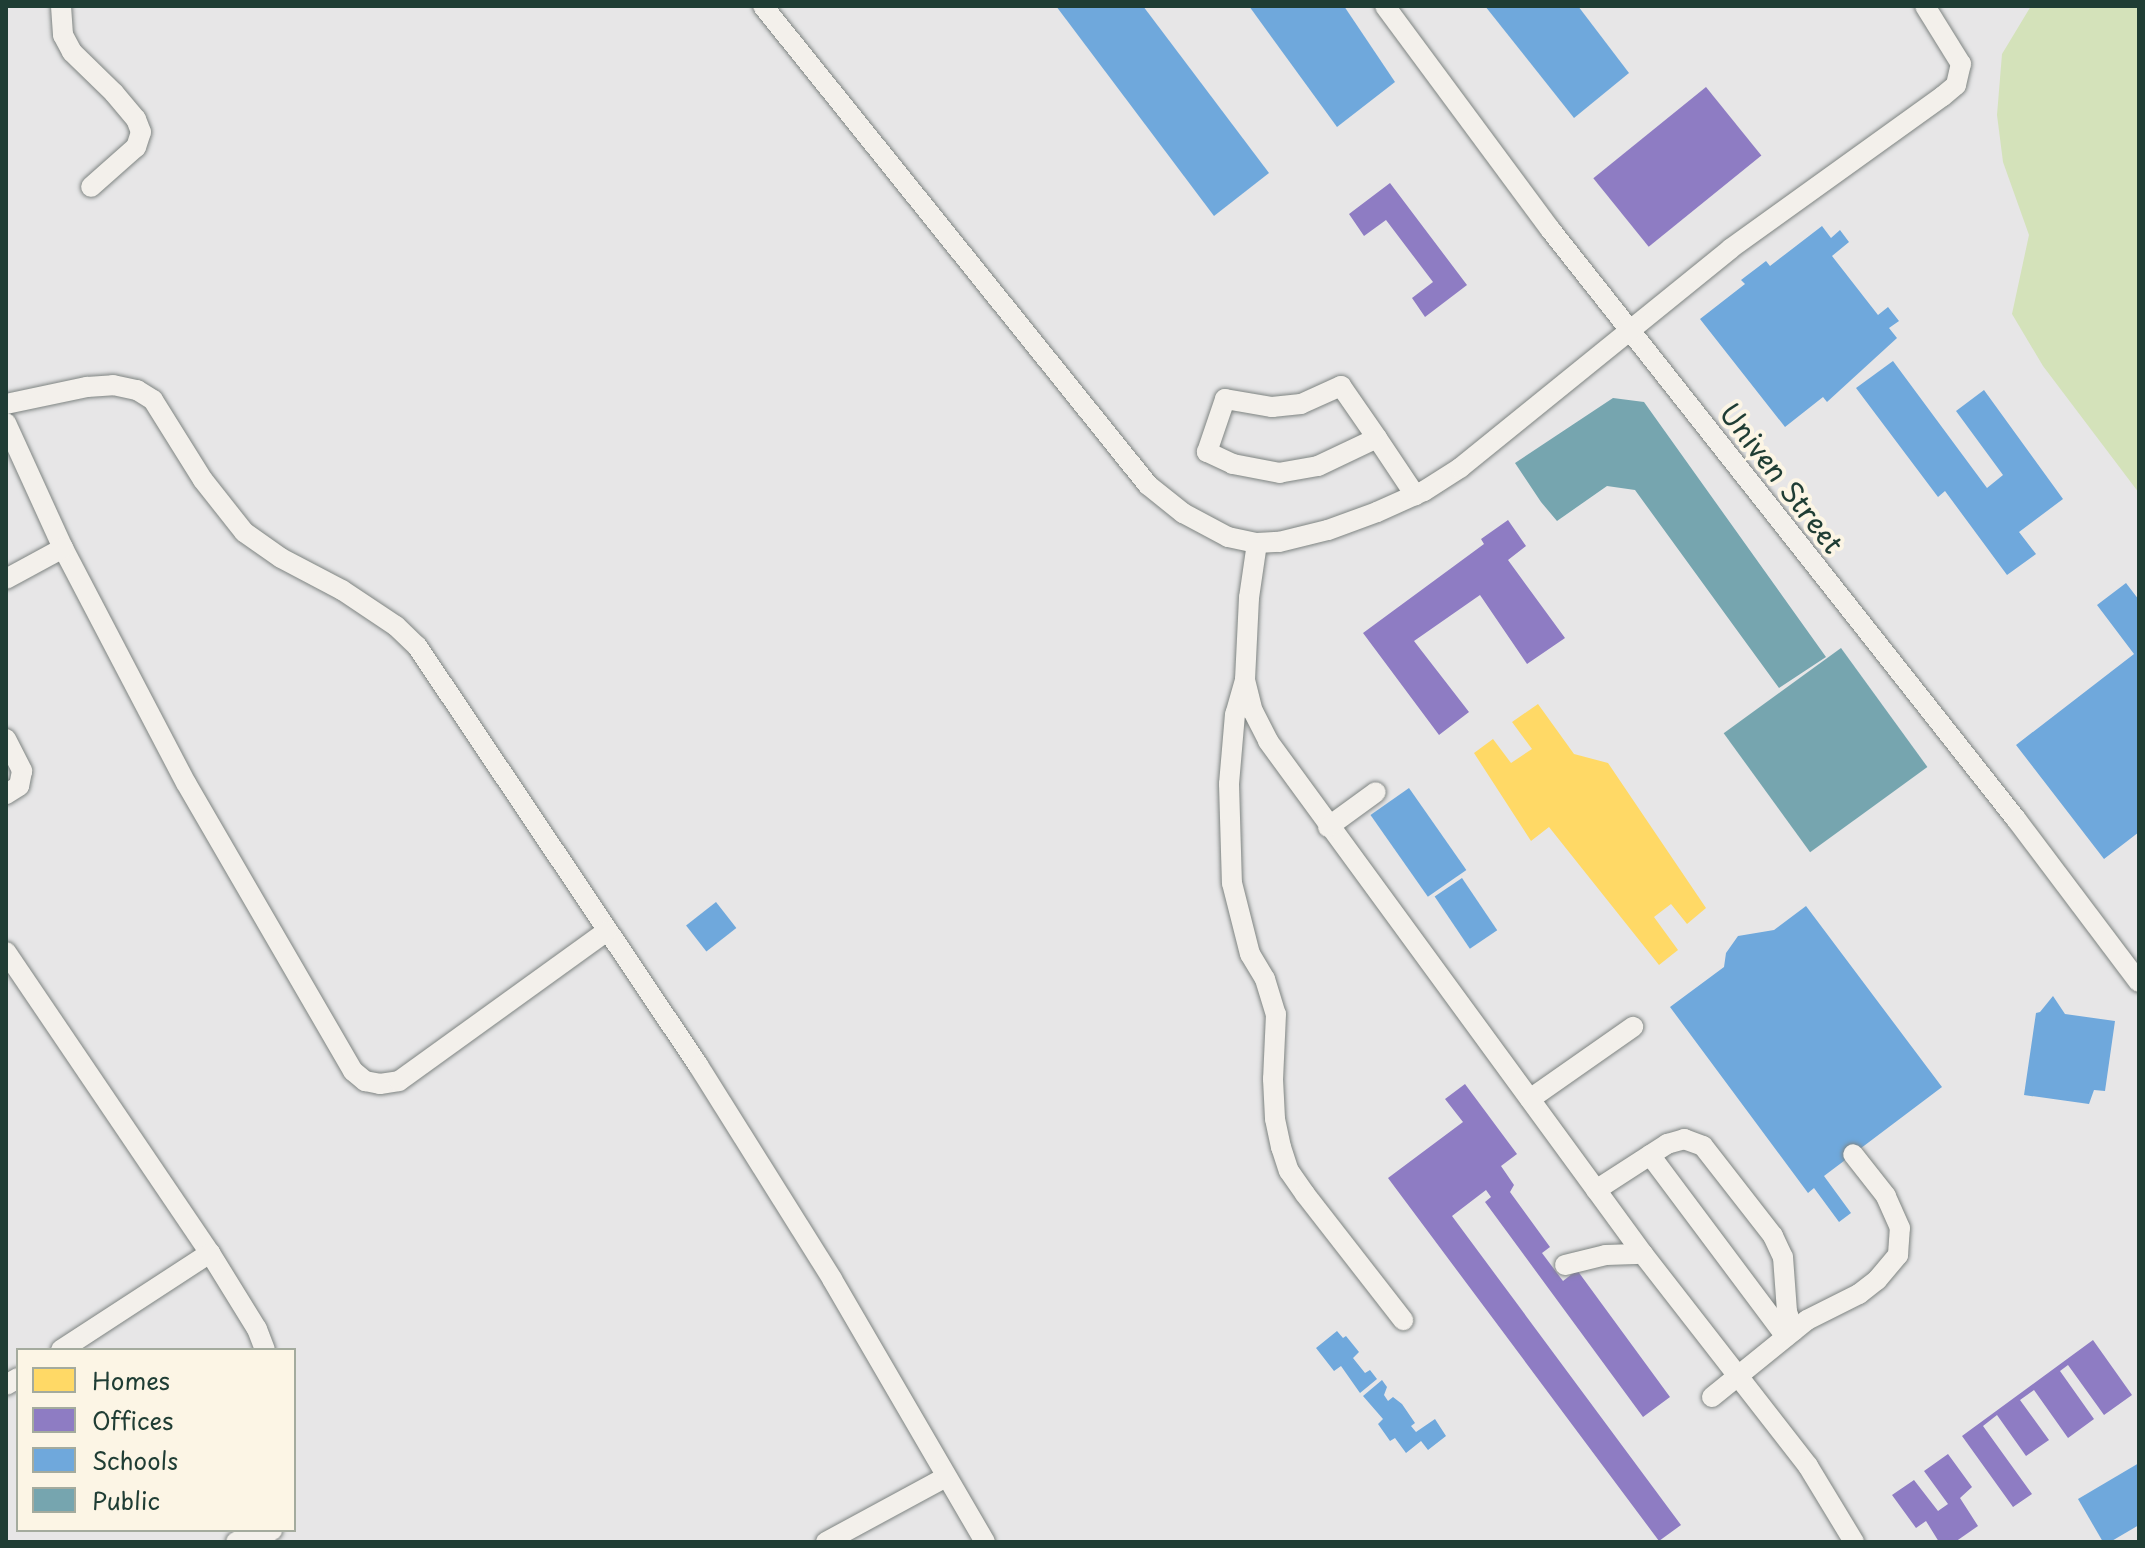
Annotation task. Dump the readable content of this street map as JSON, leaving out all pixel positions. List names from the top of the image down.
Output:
{
  "streets": {
    "street": ["Univen Street"]
  },
  "legend": [
    "Homes",
    "Offices",
    "Schools",
    "Public"
  ]
}
